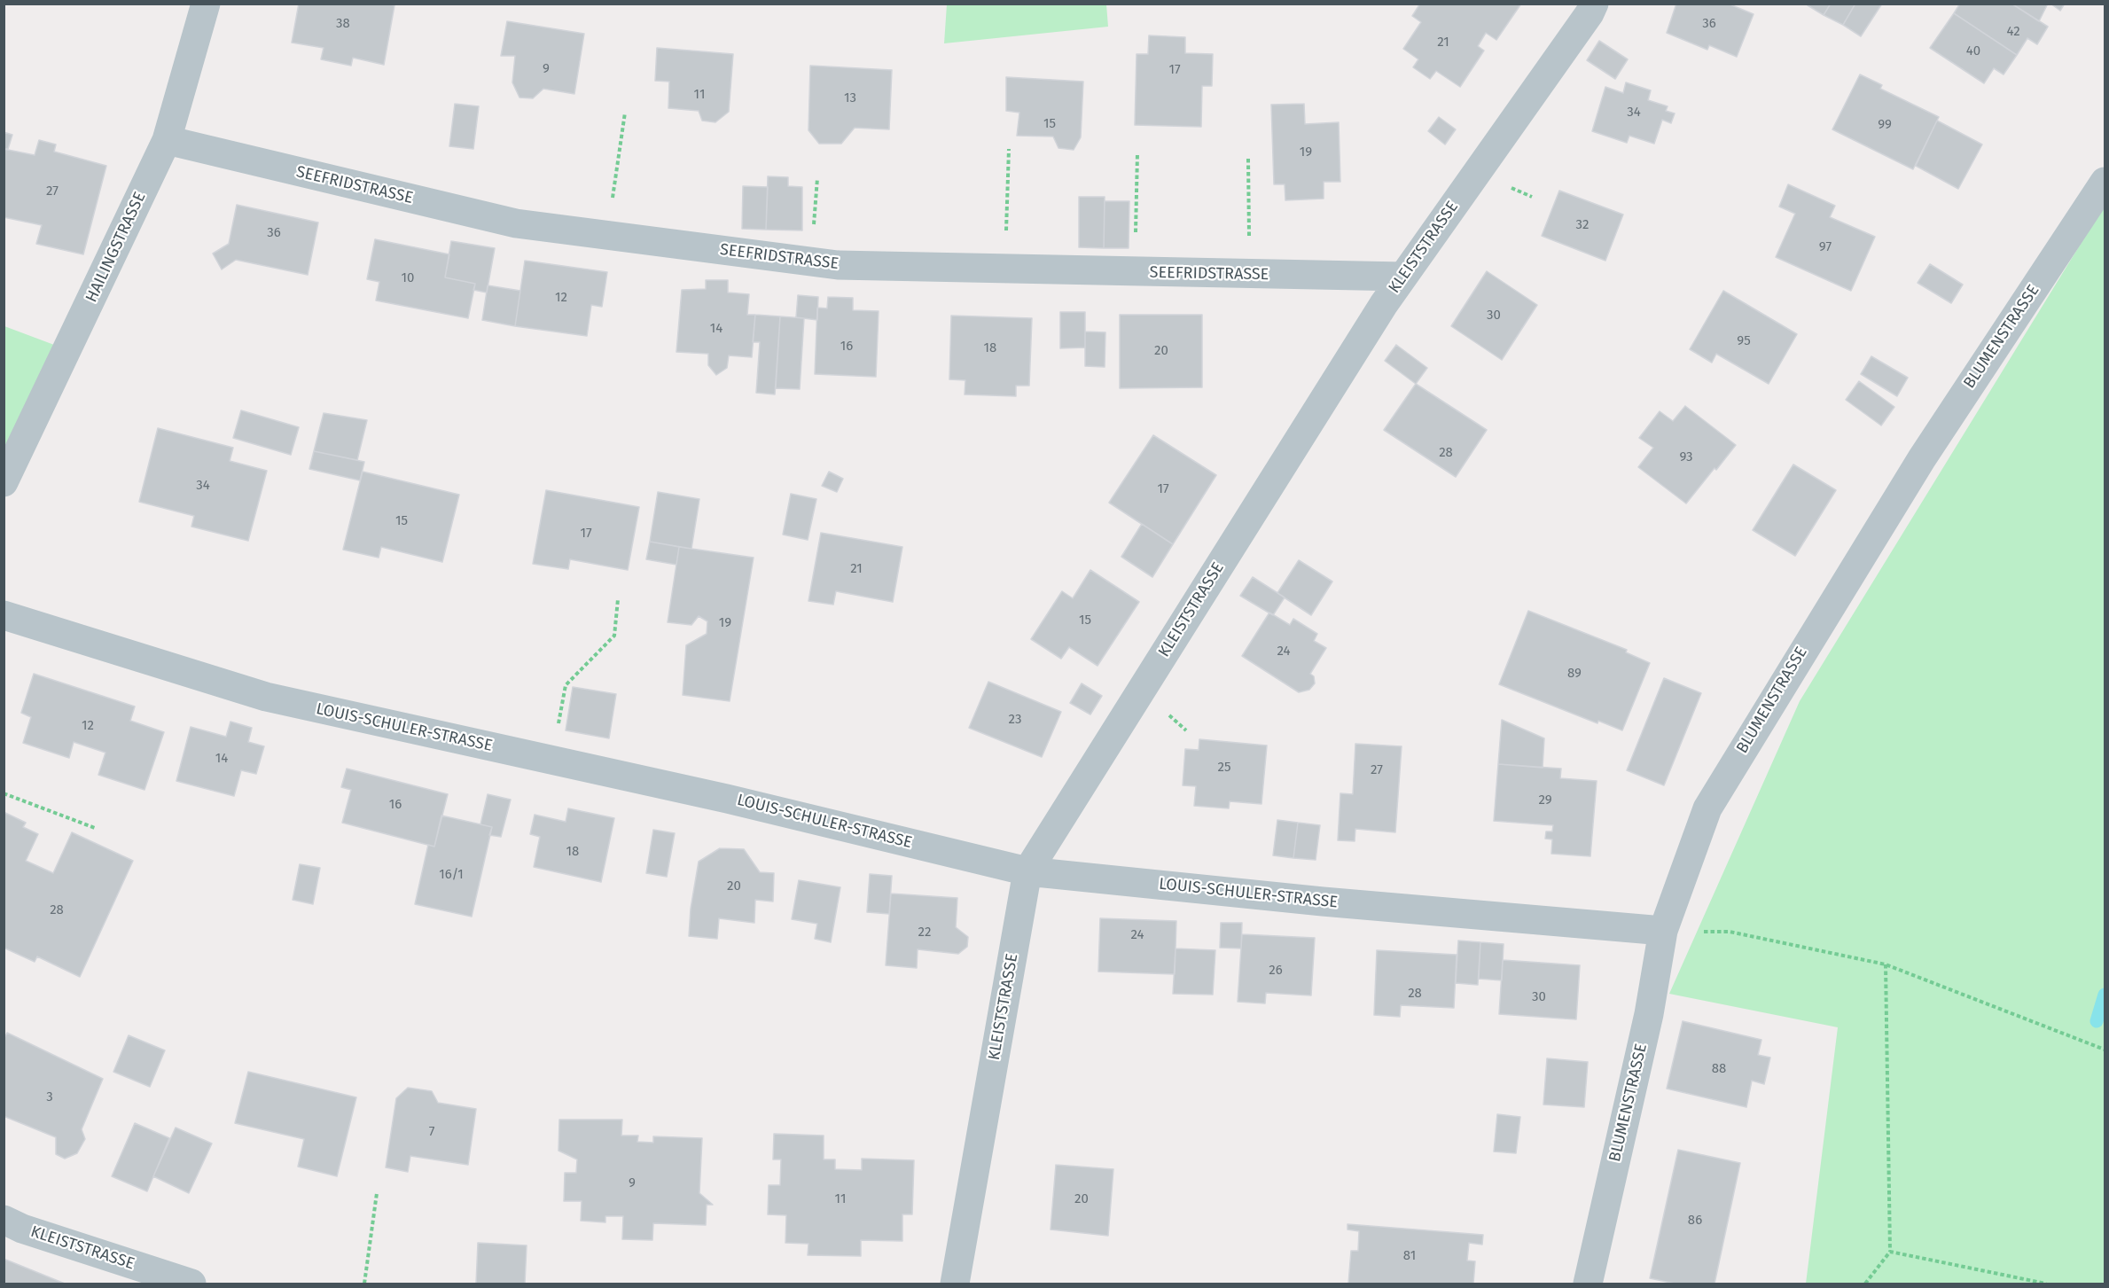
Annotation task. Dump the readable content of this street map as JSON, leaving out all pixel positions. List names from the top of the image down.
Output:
{
  "streets": {
    "street": [
      "SEEFRIDSTRASSE",
      "HAILINGSTRASSE",
      "KLEISTSTRASSE",
      "BLUMENSTRASSE",
      "LOUIS-SCHULER-STRASSE"
    ]
  },
  "crossings": [
    ["SEEFRIDSTRASSE", "HAILINGSTRASSE"],
    ["SEEFRIDSTRASSE", "KLEISTSTRASSE"],
    ["KLEISTSTRASSE", "LOUIS-SCHULER-STRASSE"],
    ["BLUMENSTRASSE", "LOUIS-SCHULER-STRASSE"]
  ],
  "house_numbers": [
    "38",
    "36",
    "42",
    "21",
    "40",
    "9",
    "17",
    "11",
    "13",
    "34",
    "15",
    "99",
    "19",
    "27",
    "32",
    "36",
    "97",
    "10",
    "12",
    "30",
    "14",
    "95",
    "16",
    "18",
    "20",
    "28",
    "93",
    "34",
    "17",
    "15",
    "17",
    "21",
    "15",
    "19",
    "24",
    "89",
    "23",
    "12",
    "14",
    "25",
    "27",
    "29",
    "16",
    "18",
    "16/1",
    "20",
    "28",
    "22",
    "24",
    "26",
    "28",
    "30",
    "88",
    "3",
    "7",
    "9",
    "11",
    "20",
    "86",
    "81"
  ]
}
